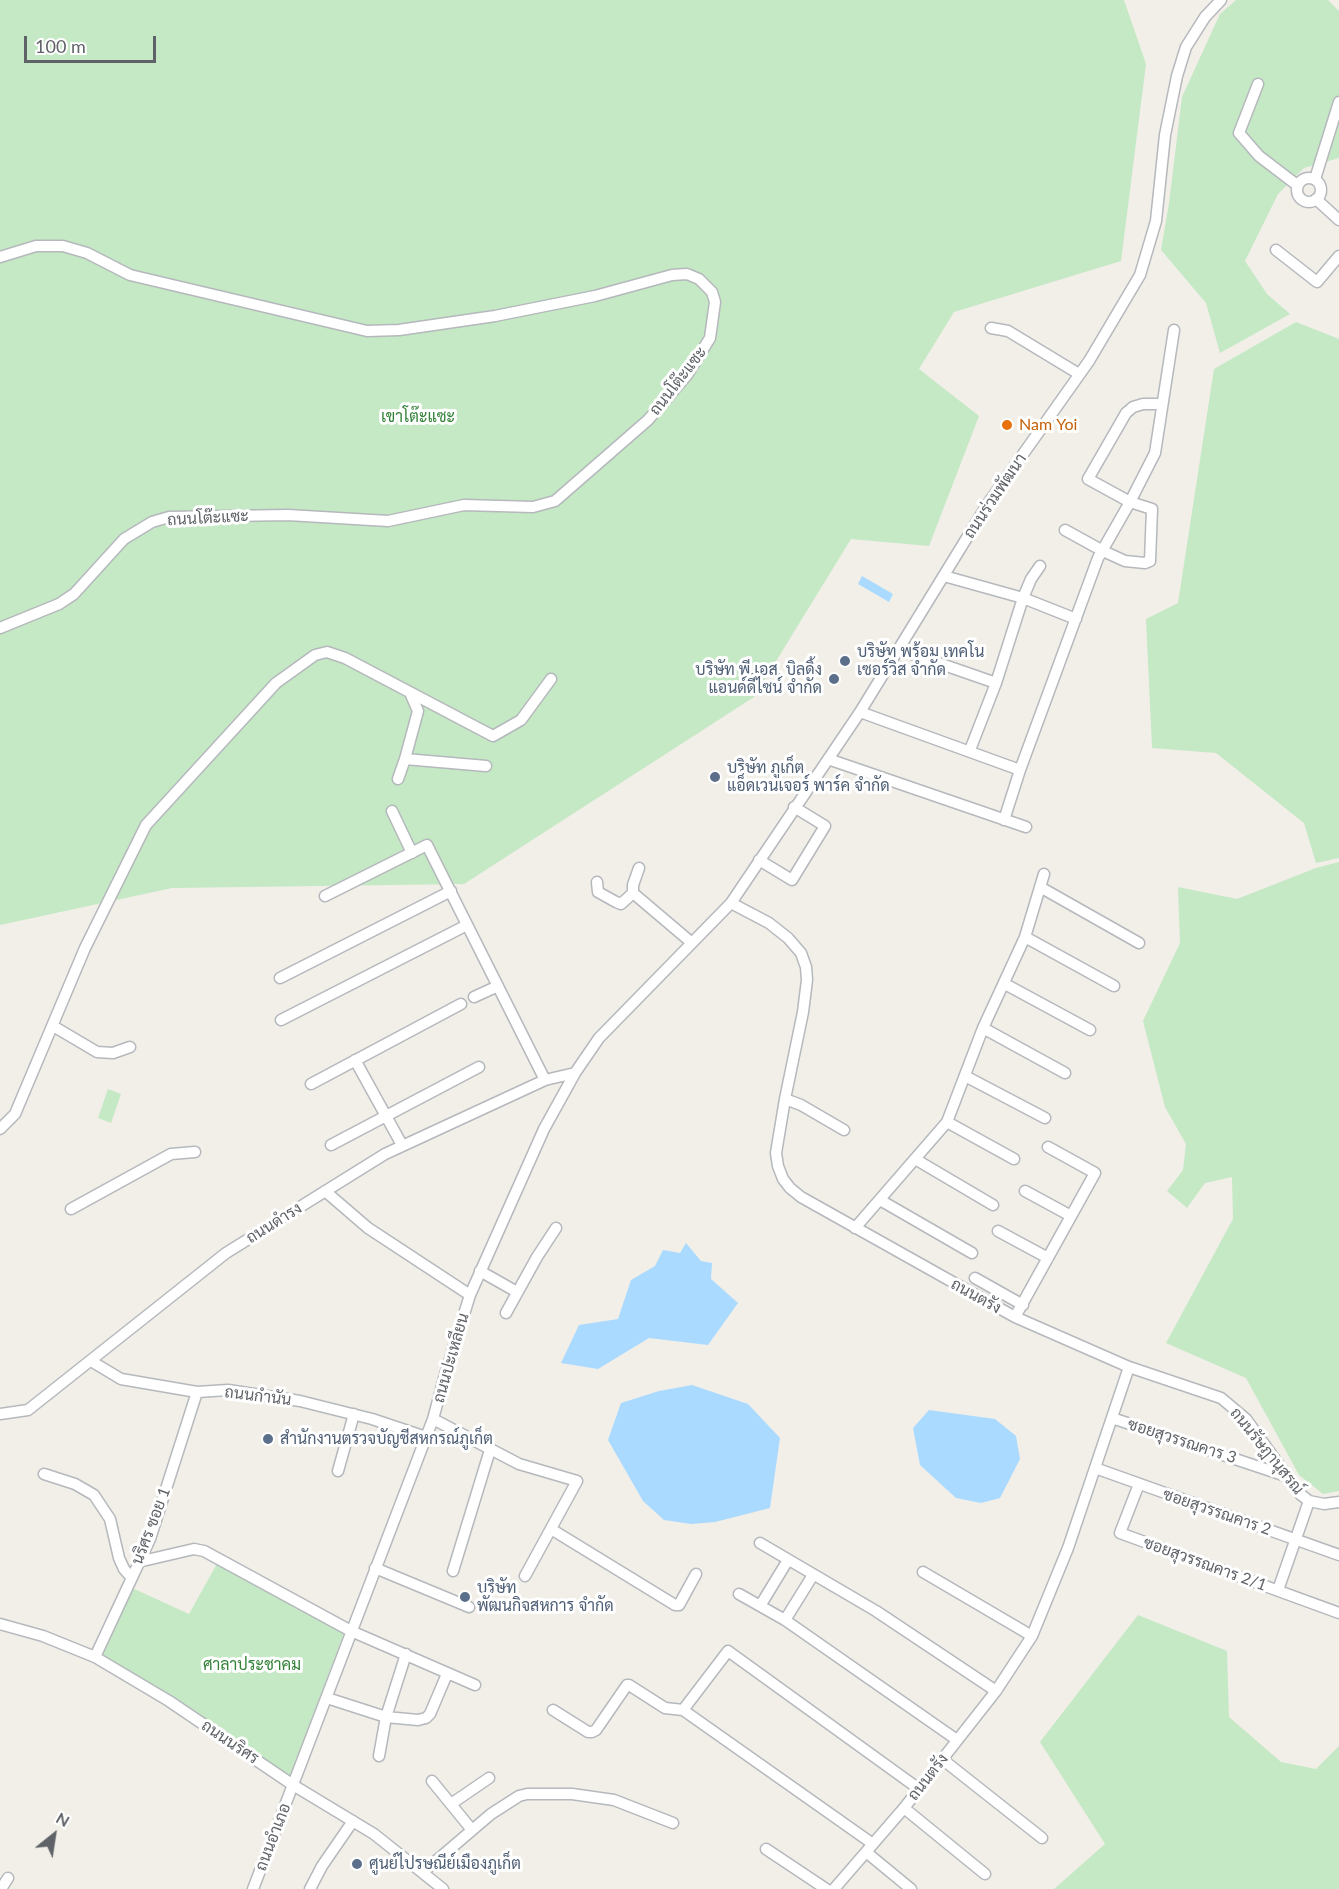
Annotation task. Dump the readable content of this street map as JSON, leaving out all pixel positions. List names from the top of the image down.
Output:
{
  "streets": {
    "street": [
      "ถนนโต๊ะแซะ",
      "ถนนร่วมพัฒนา",
      "ถนนดำรง",
      "ถนนตรัง",
      "ถนนปะเหลียน",
      "ถนนกำนัน",
      "ซอยสุวรรณคาร 3",
      "ถนนรัษฎานุสรณ์",
      "ซอยสุวรรณคาร 2",
      "นริศร ซอย 1",
      "ซอยสุวรรณคาร 2/1",
      "ถนนนริศร",
      "ถนนอำเภอ"
    ]
  },
  "crossings": [
    ["ถนนร่วมพัฒนา", "ถนนตรัง"],
    ["ถนนดำรง", "ถนนปะเหลียน"],
    ["ถนนดำรง", "ถนนกำนัน"],
    ["ถนนตรัง", "ซอยสุวรรณคาร 3"],
    ["ถนนตรัง", "ถนนรัษฎานุสรณ์"],
    ["ถนนตรัง", "ซอยสุวรรณคาร 2"],
    ["ถนนปะเหลียน", "ถนนกำนัน"],
    ["ถนนปะเหลียน", "ถนนนริศร"],
    ["ถนนปะเหลียน", "ถนนอำเภอ"],
    ["ถนนกำนัน", "นริศร ซอย 1"],
    ["ซอยสุวรรณคาร 3", "ถนนรัษฎานุสรณ์"],
    ["ซอยสุวรรณคาร 2", "ซอยสุวรรณคาร 2/1"],
    ["นริศร ซอย 1", "ถนนนริศร"],
    ["ถนนนริศร", "ถนนอำเภอ"]
  ],
  "parks": ["เขาโต๊ะแซะ", "ศาลาประชาคม"],
  "places": [
    "Nam Yoi",
    "บริษัท พร้อม เทคโน เซอร์วิส จำกัด",
    "บริษัท พี.เอส. บิลดิ้ง แอนด์ดีไซน์ จำกัด",
    "บริษัท ภูเก็ต แอ็ดเวนเจอร์ พาร์ค จำกัด",
    "สำนักงานตรวจบัญชีสหกรณ์ภูเก็ต",
    "บริษัท พัฒนกิจสหการ จำกัด",
    "ศูนย์ไปรษณีย์เมืองภูเก็ต"
  ],
  "scale_bar": "100 m",
  "north": "top right"
}
